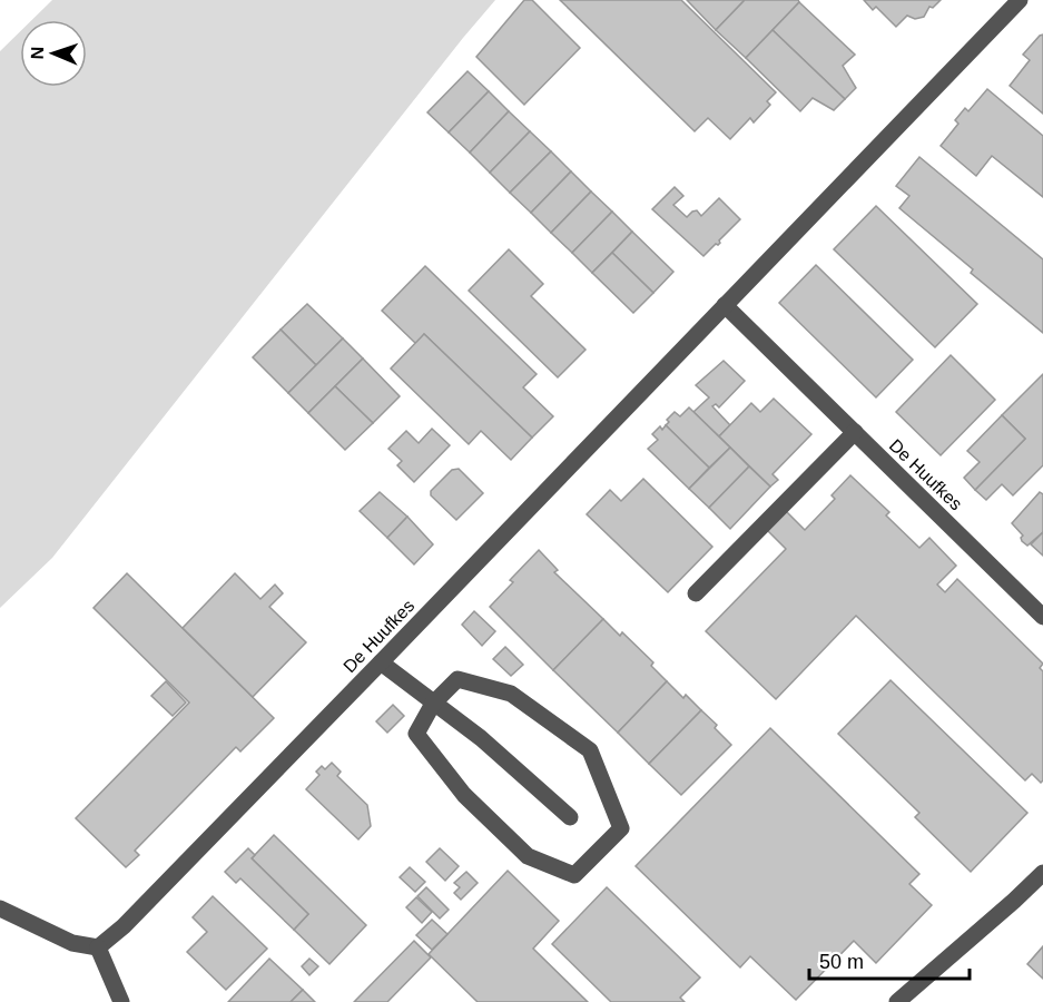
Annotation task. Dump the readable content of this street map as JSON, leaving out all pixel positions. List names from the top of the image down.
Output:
{
  "streets": {
    "street": ["De Huufkes"]
  },
  "scale_bar": "50 m",
  "north": "left"
}
